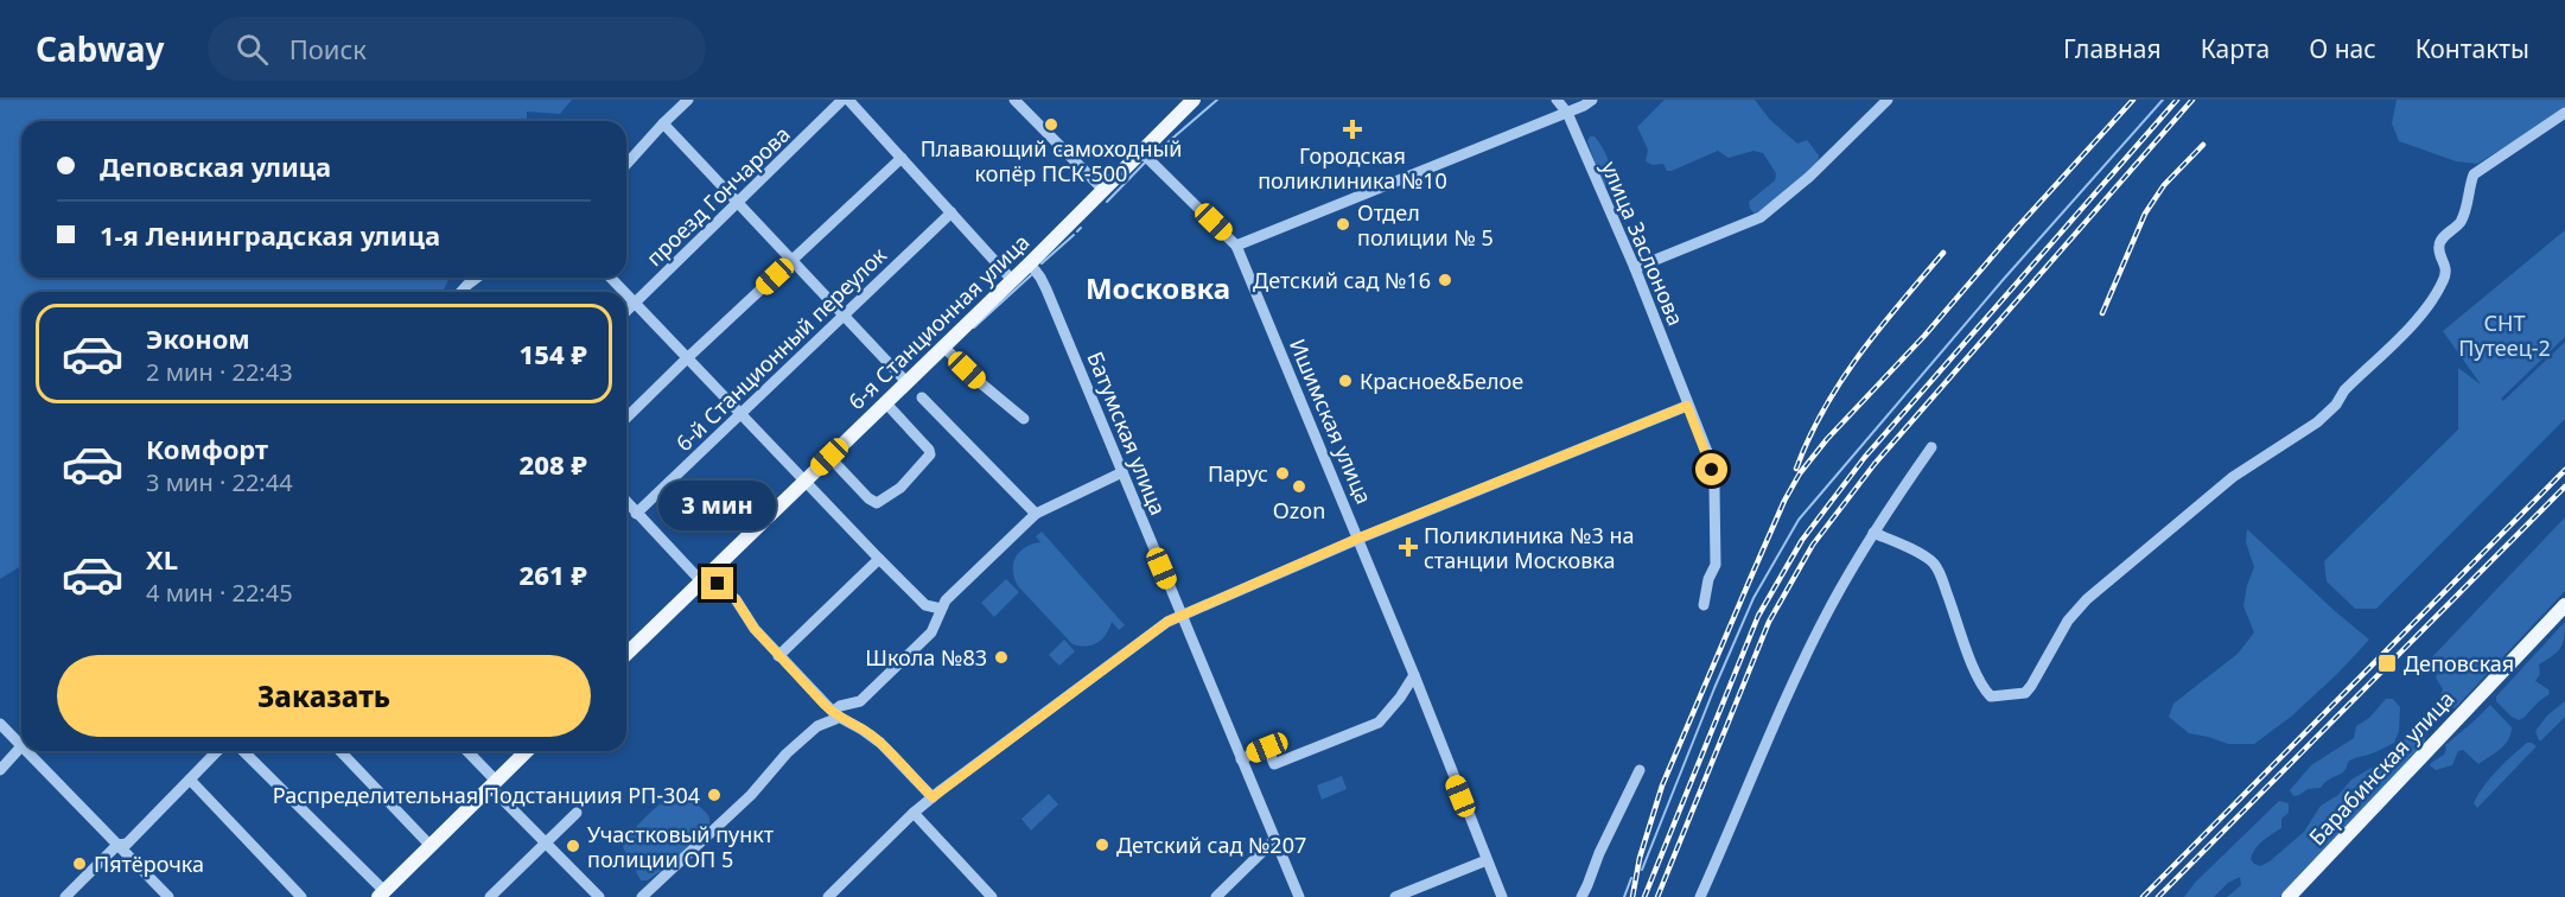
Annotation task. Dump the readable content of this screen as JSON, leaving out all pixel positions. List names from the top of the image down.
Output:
{
  "streets": {
    "main road": ["6-я Станционная улица", "Барабинская улица"],
    "street": [
      "проезд Гончарова",
      "улица Заслонова",
      "6-й Станционный переулок",
      "Ишимская улица",
      "Батумская улица"
    ]
  },
  "crossings": [
    ["6-я Станционная улица", "Ишимская улица"],
    ["6-я Станционная улица", "Батумская улица"]
  ],
  "districts": ["Московка"],
  "parks": ["СНТ Путеец-2"],
  "places": {
    "other": [
      "Плавающий самоходный копёр ПСК-500",
      "Отдел полиции № 5",
      "Детский сад №16",
      "Красное&Белое",
      "Парус",
      "Ozon",
      "Школа №83",
      "Распределительная Подстанциия РП-304",
      "Детский сад №207",
      "Участковый пункт полиции ОП 5",
      "Пятёрочка"
    ],
    "health": ["Городская поликлиника №10", "Поликлиника №3 на станции Московка"],
    "transit": ["Деповская"]
  },
  "page": {
    "header": "Cabway",
    "search": "Поиск",
    "nav": [
      "Главная",
      "Карта",
      "О нас",
      "Контакты"
    ],
    "banner": ["Деповская улица", "1-я Ленинградская улица"],
    "list": [
      {
        "name": "Эконом",
        "note": "2 мин · 22:43",
        "value": "154 ₽"
      },
      {
        "name": "Комфорт",
        "note": "3 мин · 22:44",
        "value": "208 ₽"
      },
      {
        "name": "XL",
        "note": "4 мин · 22:45",
        "value": "261 ₽"
      }
    ],
    "bubble": "3 мин",
    "buttons": "Заказать"
  }
}
